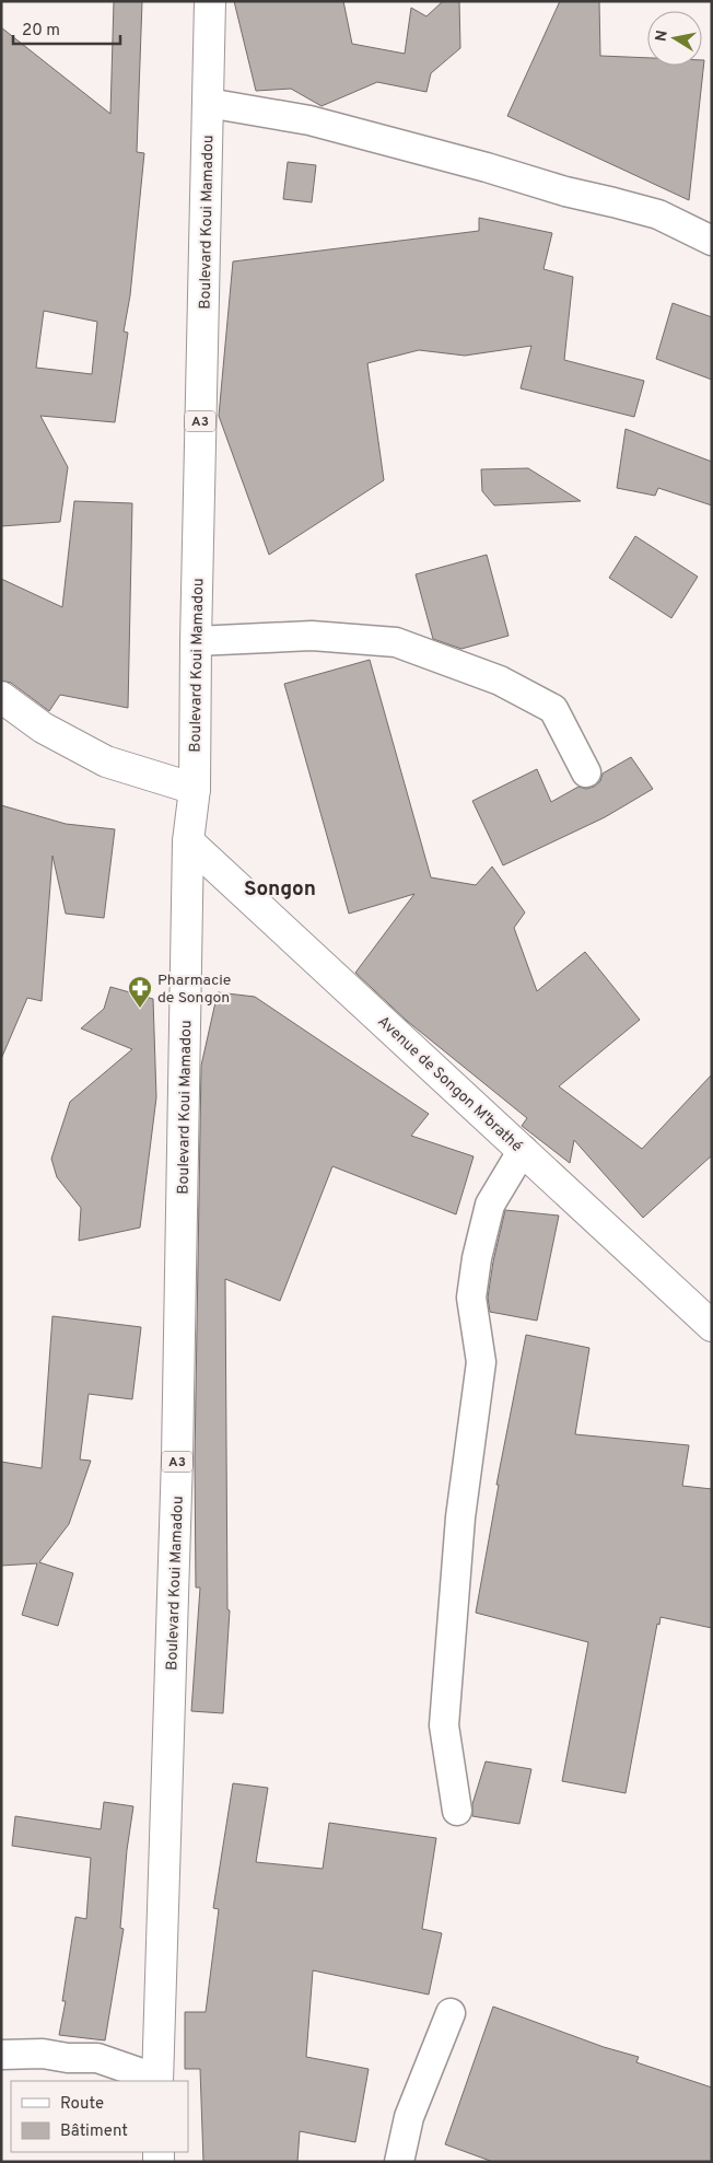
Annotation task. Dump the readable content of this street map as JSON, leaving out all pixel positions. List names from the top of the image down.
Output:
{
  "streets": {
    "main road": ["Boulevard Koui Mamadou", "A3", "Avenue de Songon M'brathé"]
  },
  "crossings": [
    ["Boulevard Koui Mamadou", "Avenue de Songon M'brathé"]
  ],
  "districts": ["Songon"],
  "places": {
    "pharmacy": ["Pharmacie de Songon"]
  },
  "legend": ["Route", "Bâtiment"],
  "scale_bar": "20 m",
  "north": "left"
}
